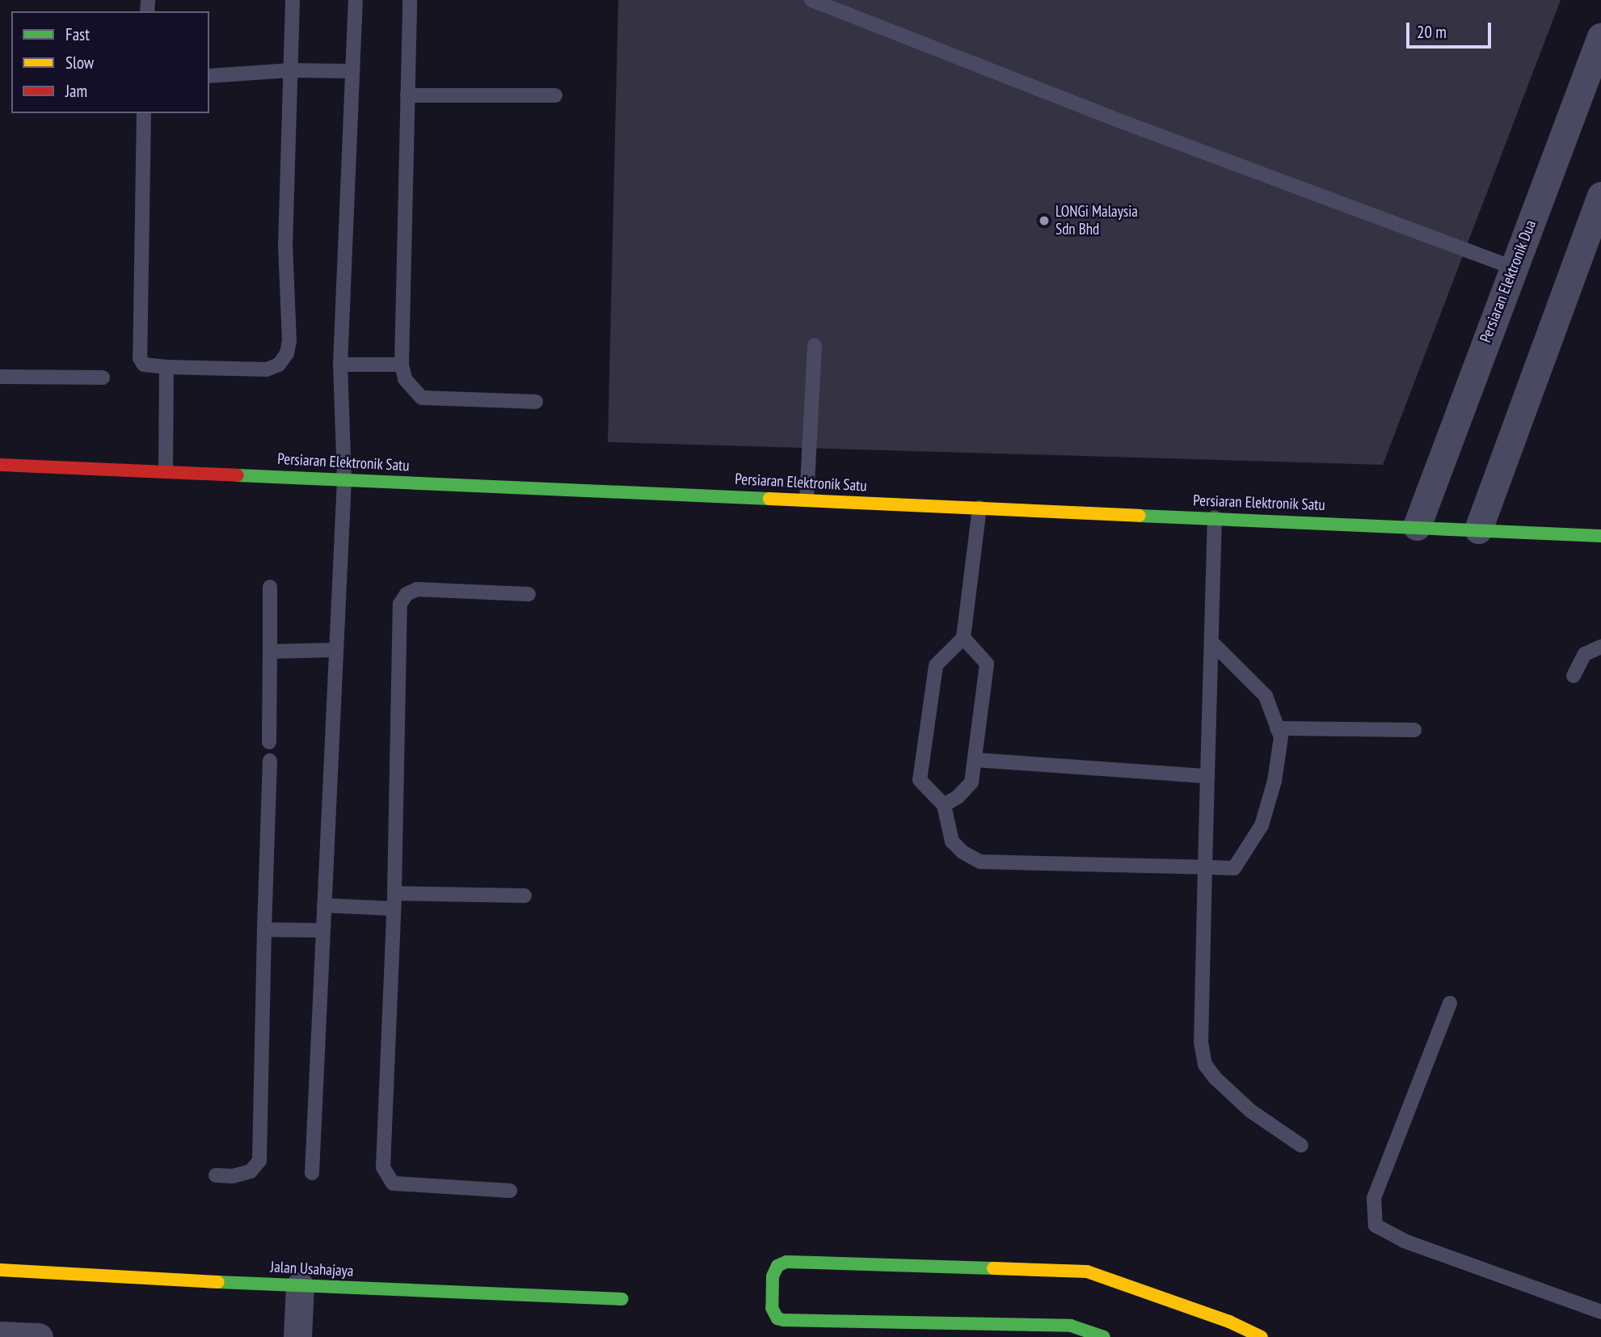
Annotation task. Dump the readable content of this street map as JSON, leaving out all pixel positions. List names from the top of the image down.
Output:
{
  "streets": {
    "street": ["Persiaran Elektronik Dua", "Persiaran Elektronik Satu", "Jalan Usahajaya"]
  },
  "crossings": [
    ["Persiaran Elektronik Dua", "Persiaran Elektronik Satu"]
  ],
  "places": ["LONGi Malaysia Sdn Bhd"],
  "legend": ["Fast", "Slow", "Jam"],
  "scale_bar": "20 m"
}
